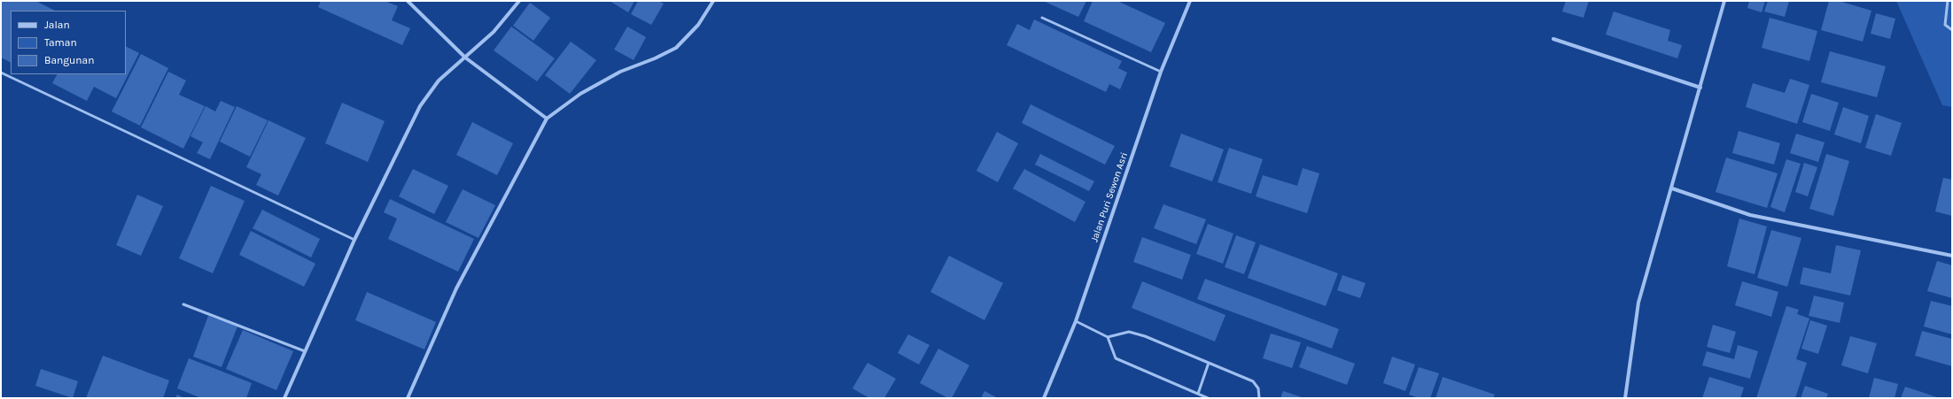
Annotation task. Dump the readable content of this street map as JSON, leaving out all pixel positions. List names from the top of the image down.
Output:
{
  "streets": {
    "street": ["Jalan Puri Sewon Asri"]
  },
  "legend": ["Jalan", "Taman", "Bangunan"]
}
